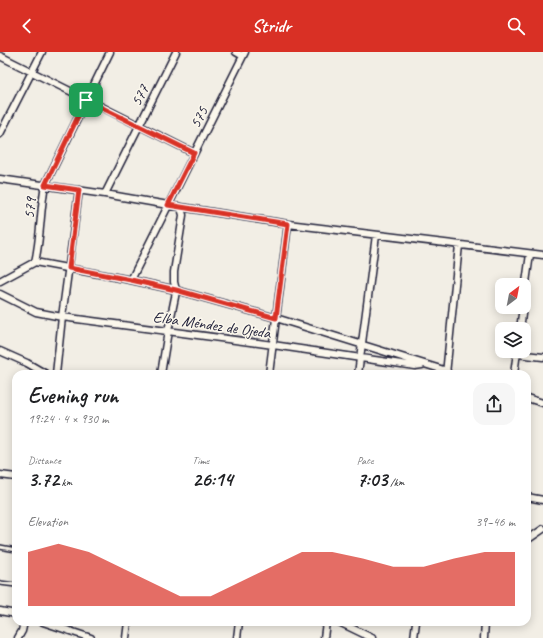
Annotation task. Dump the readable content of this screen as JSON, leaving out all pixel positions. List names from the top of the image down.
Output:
{
  "streets": {
    "street": [
      "577",
      "575",
      "579",
      "Elba Méndez de Ojeda"
    ]
  },
  "north": "top right",
  "page": {
    "header": "Stridr",
    "heading": ["Evening run", "19:24 · 4 × 930 m"],
    "stats": [
      ["Distance", "3.72 km"],
      ["Time", "26:14"],
      ["Pace", "7:03 /km"]
    ],
    "chart": ["Elevation", "39–46 m"]
  }
}
